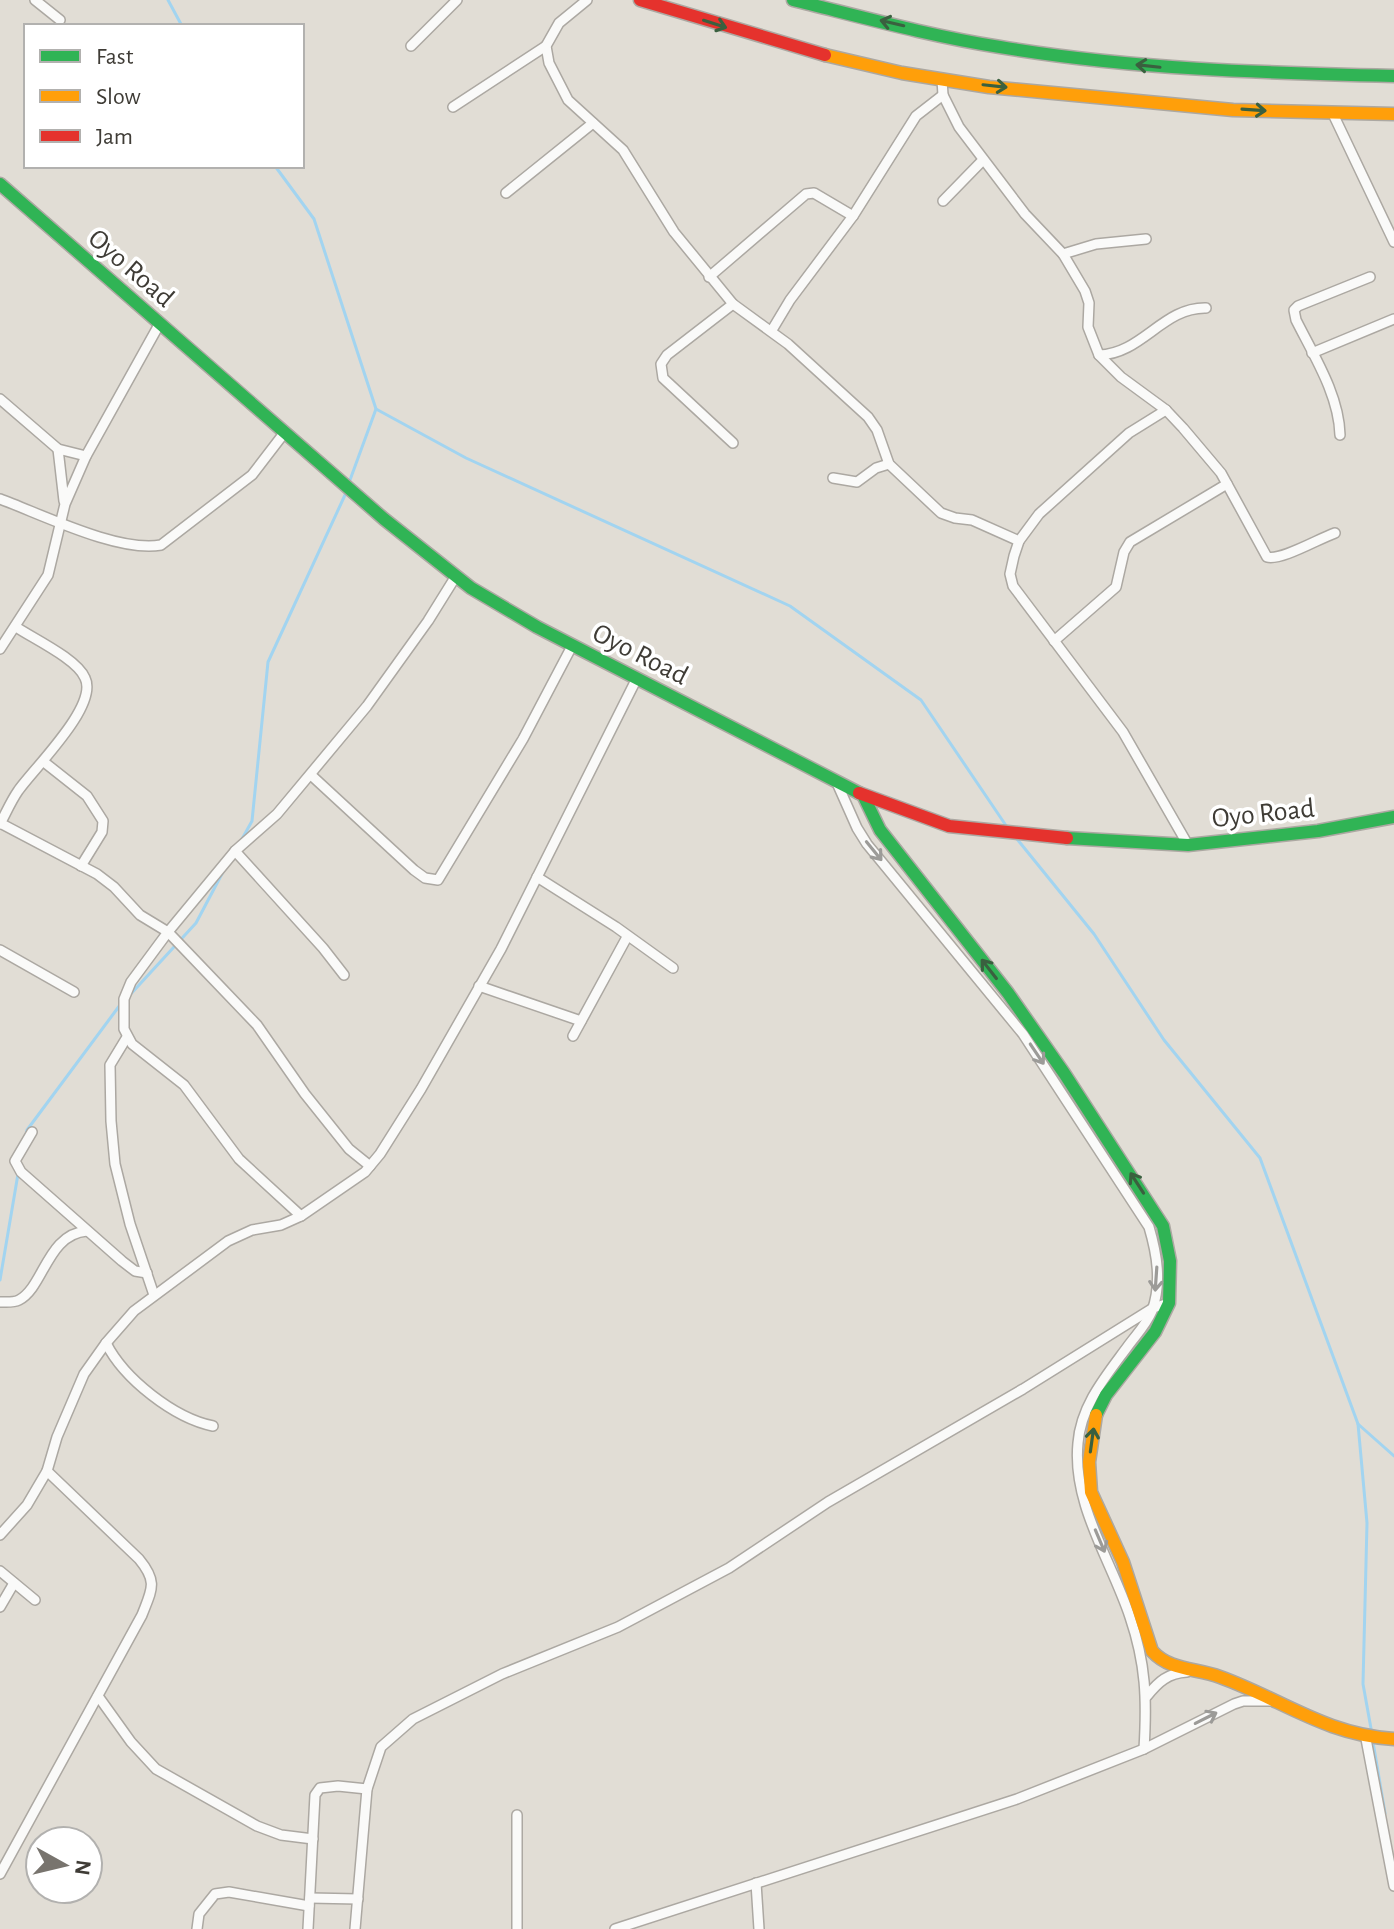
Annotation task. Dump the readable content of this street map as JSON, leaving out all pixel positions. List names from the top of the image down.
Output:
{
  "streets": {
    "main road": ["Oyo Road"]
  },
  "legend": ["Fast", "Slow", "Jam"],
  "north": "right"
}
